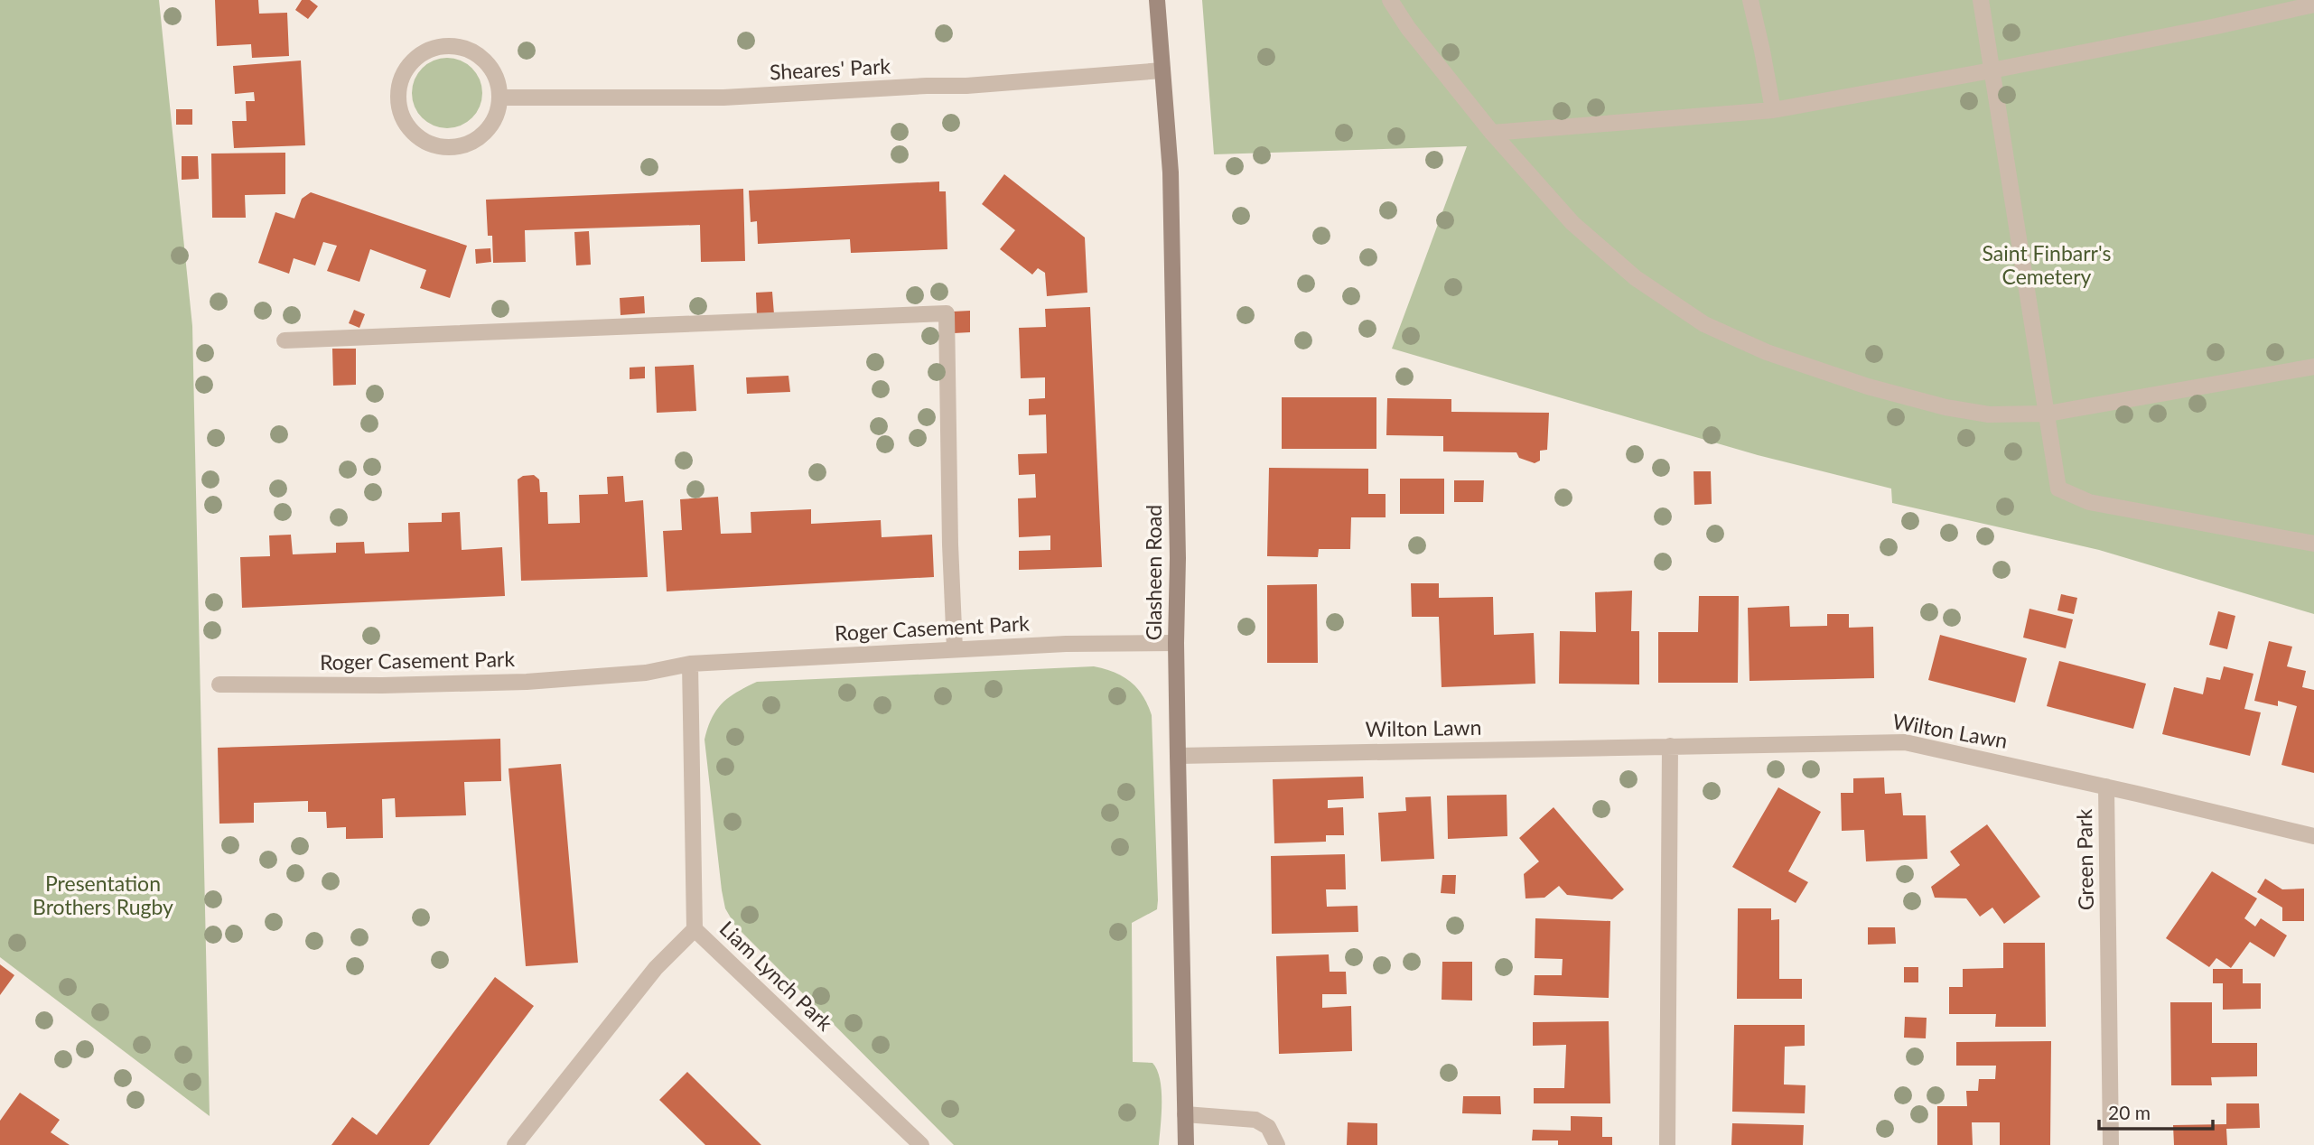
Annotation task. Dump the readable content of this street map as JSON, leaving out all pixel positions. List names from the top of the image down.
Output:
{
  "streets": {
    "main road": ["Glasheen Road"],
    "street": [
      "Sheares' Park",
      "Roger Casement Park",
      "Wilton Lawn",
      "Green Park",
      "Liam Lynch Park"
    ]
  },
  "crossings": [
    ["Sheares' Park", "Glasheen Road"],
    ["Glasheen Road", "Roger Casement Park"],
    ["Glasheen Road", "Wilton Lawn"],
    ["Wilton Lawn", "Green Park"]
  ],
  "parks": ["Saint Finbarr's Cemetery", "Presentation Brothers Rugby"],
  "scale_bar": "20 m"
}
